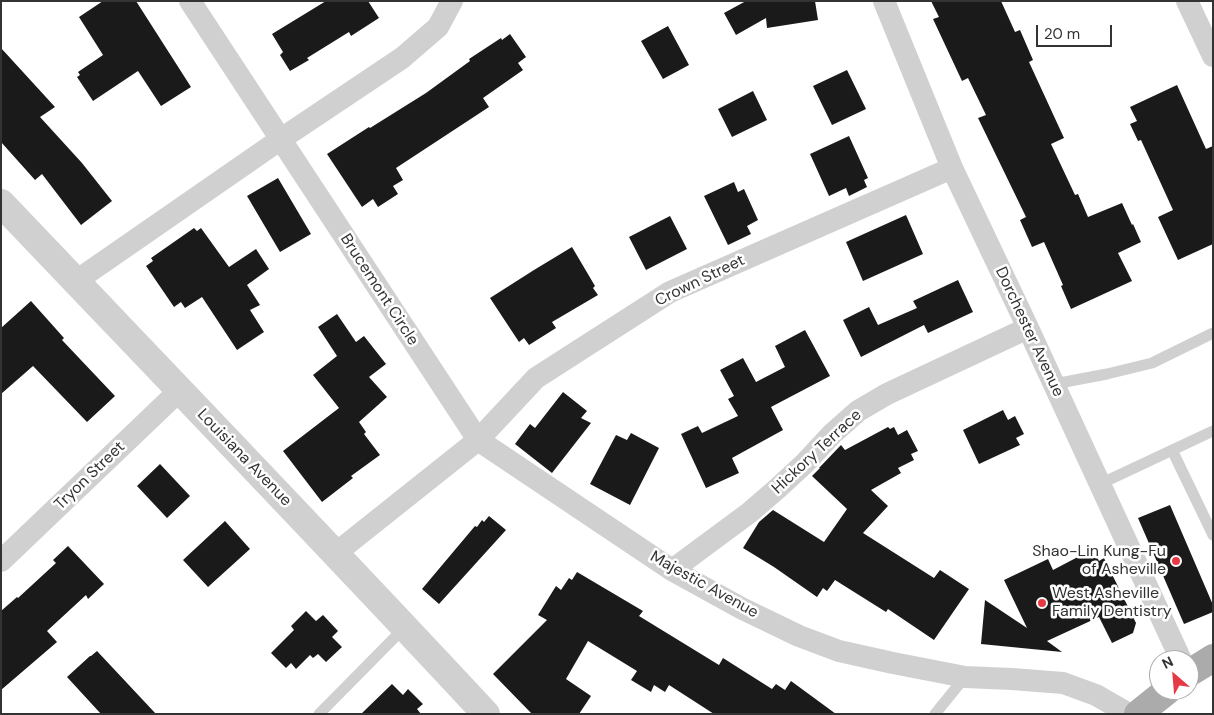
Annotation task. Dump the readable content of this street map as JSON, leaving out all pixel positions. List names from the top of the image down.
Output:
{
  "streets": {
    "street": [
      "Crown Street",
      "Brucemont Circle",
      "Dorchester Avenue",
      "Hickory Terrace",
      "Louisiana Avenue",
      "Tryon Street",
      "Majestic Avenue"
    ]
  },
  "crossings": [
    ["Crown Street", "Brucemont Circle"],
    ["Crown Street", "Dorchester Avenue"],
    ["Crown Street", "Majestic Avenue"],
    ["Brucemont Circle", "Majestic Avenue"],
    ["Dorchester Avenue", "Hickory Terrace"],
    ["Hickory Terrace", "Majestic Avenue"],
    ["Louisiana Avenue", "Tryon Street"]
  ],
  "places": ["Shao-Lin Kung-Fu of Asheville", "West Asheville Family Dentistry"],
  "scale_bar": "20 m",
  "north": "top left"
}
